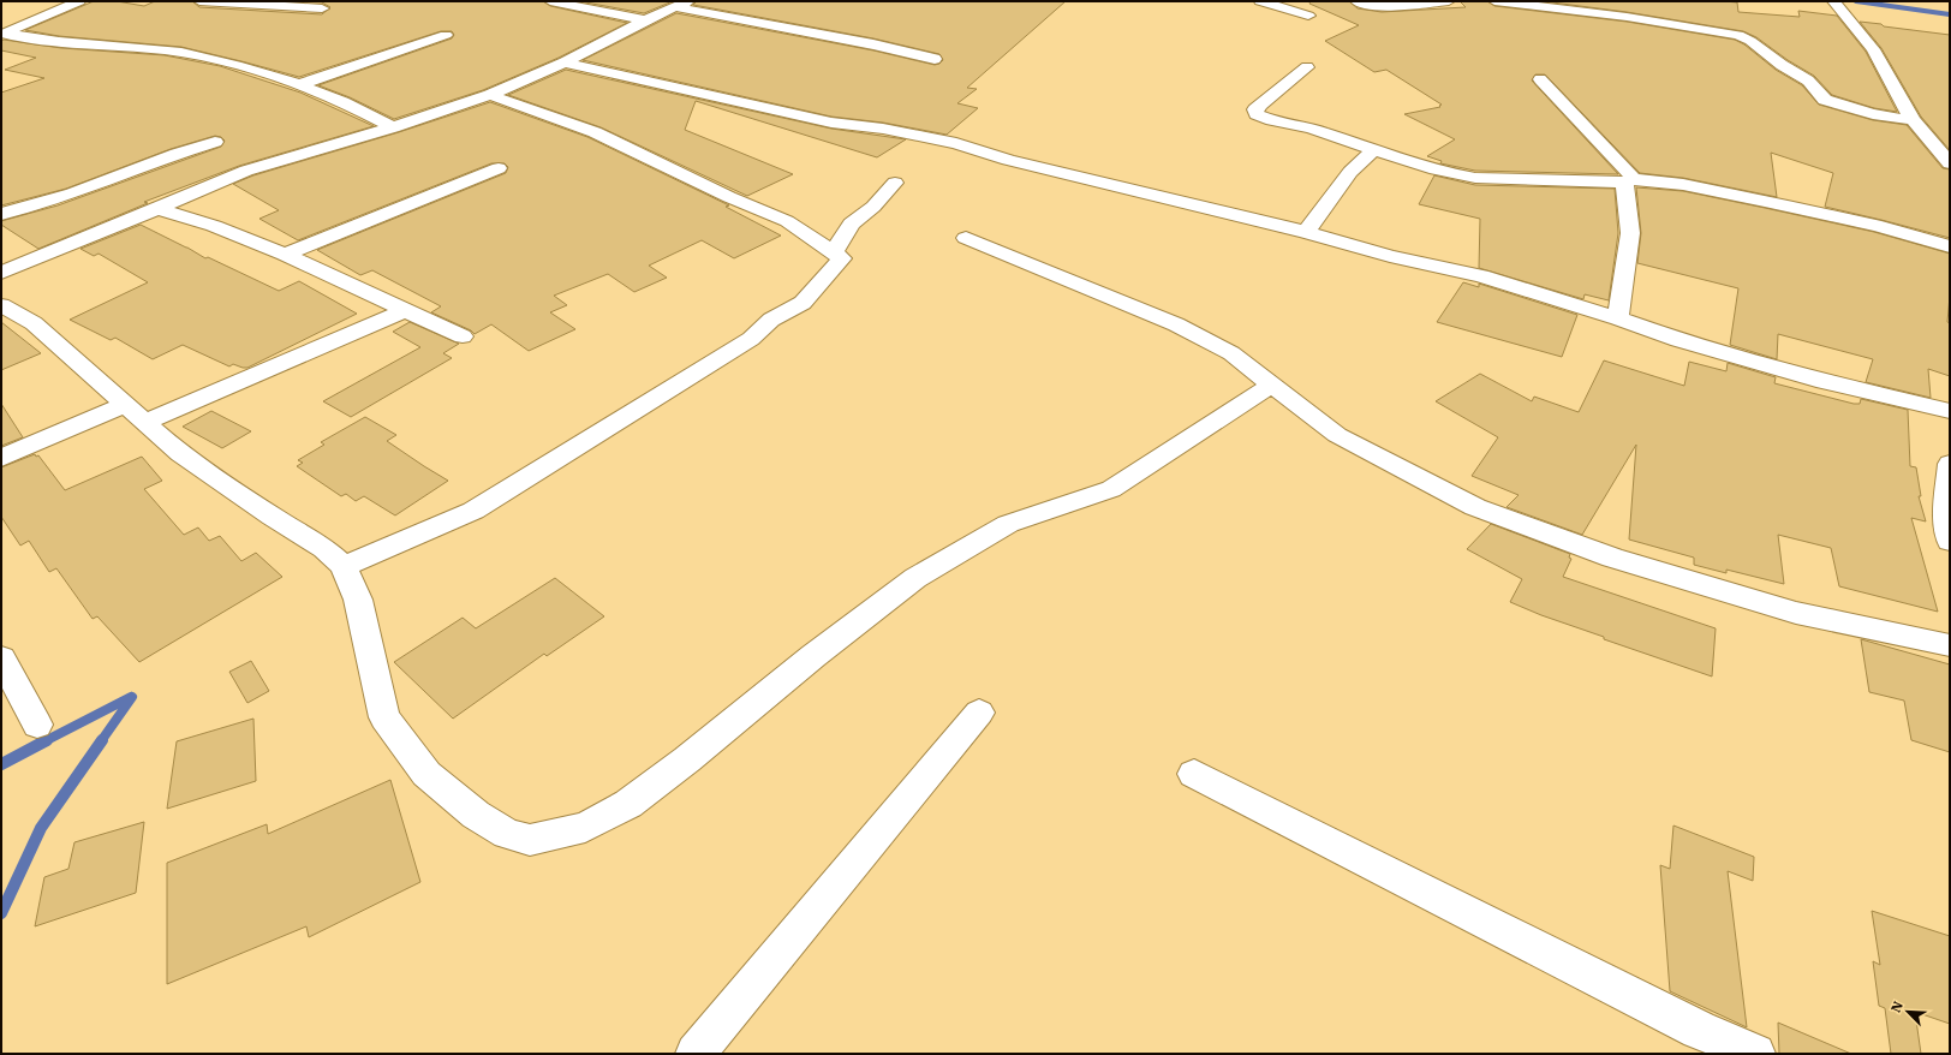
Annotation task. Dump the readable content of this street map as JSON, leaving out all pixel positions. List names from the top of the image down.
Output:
{
  "north": "top left"
}
